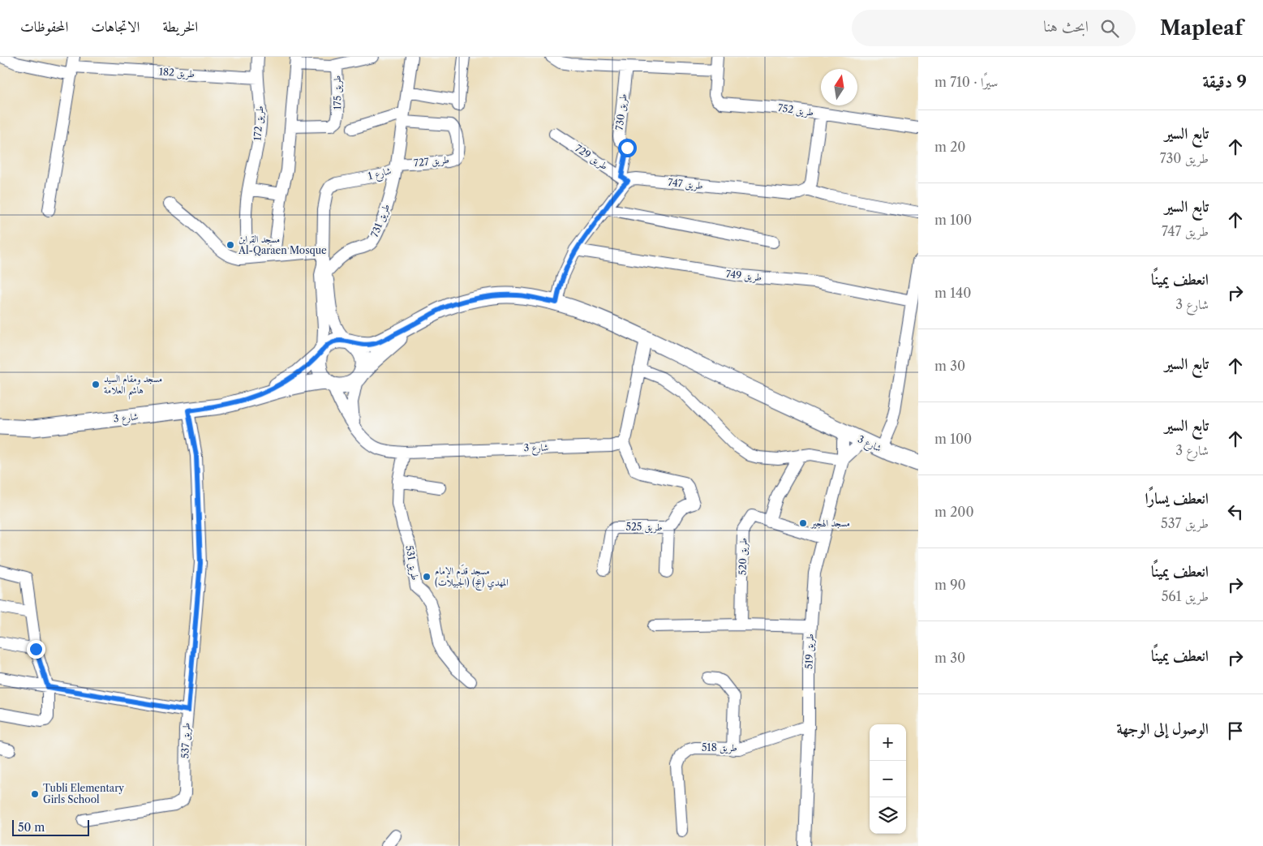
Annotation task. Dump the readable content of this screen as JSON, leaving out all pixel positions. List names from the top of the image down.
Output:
{
  "streets": {
    "street": [
      "طريق 182",
      "طريق 175",
      "طريق 752",
      "طريق 730",
      "طريق 172",
      "طريق 729",
      "طريق 727",
      "شارع 1",
      "طريق 747",
      "طريق 731",
      "طريق 749",
      "شارع 3",
      "طريق 525",
      "طريق 520",
      "طريق 531",
      "طريق 519",
      "طريق 537",
      "طريق 518"
    ]
  },
  "crossings": [
    ["طريق 182", "طريق 172"],
    ["طريق 730", "طريق 729"],
    ["طريق 730", "طريق 747"],
    ["طريق 729", "طريق 747"],
    ["طريق 727", "شارع 1"],
    ["طريق 727", "طريق 731"],
    ["شارع 1", "طريق 731"],
    ["شارع 1", "شارع 3"],
    ["شارع 3", "طريق 525"],
    ["شارع 3", "طريق 531"],
    ["شارع 3", "طريق 519"],
    ["شارع 3", "طريق 537"],
    ["طريق 520", "طريق 519"],
    ["طريق 519", "طريق 518"]
  ],
  "places": [
    "مسجد القراين Al-Qaraen Mosque",
    "مسجد ومقام السيد هاشم العلامة",
    "مسجد الهجير",
    "مسجد قدَم الإمام المهدي (عج) (الجبيلات)",
    "Tubli Elementary Girls School"
  ],
  "scale_bar": "50 m",
  "north": "top",
  "page": {
    "header": "Mapleaf",
    "search": "ابحث هنا",
    "nav": ["الخريطة", "الاتجاهات", "المحفوظات"],
    "heading": ["9 دقيقة", "سيرًا · 710 m"],
    "list": [
      ["تابع السير", "طريق 730", "20 m"],
      ["تابع السير", "طريق 747", "100 m"],
      ["انعطف يمينًا", "شارع 3", "140 m"],
      ["تابع السير", "30 m"],
      ["تابع السير", "شارع 3", "100 m"],
      ["انعطف يسارًا", "طريق 537", "200 m"],
      ["انعطف يمينًا", "طريق 561", "90 m"],
      ["انعطف يمينًا", "30 m"],
      "الوصول إلى الوجهة"
    ],
    "map_buttons": ["+", "−"],
    "scale": "50 m"
  }
}
